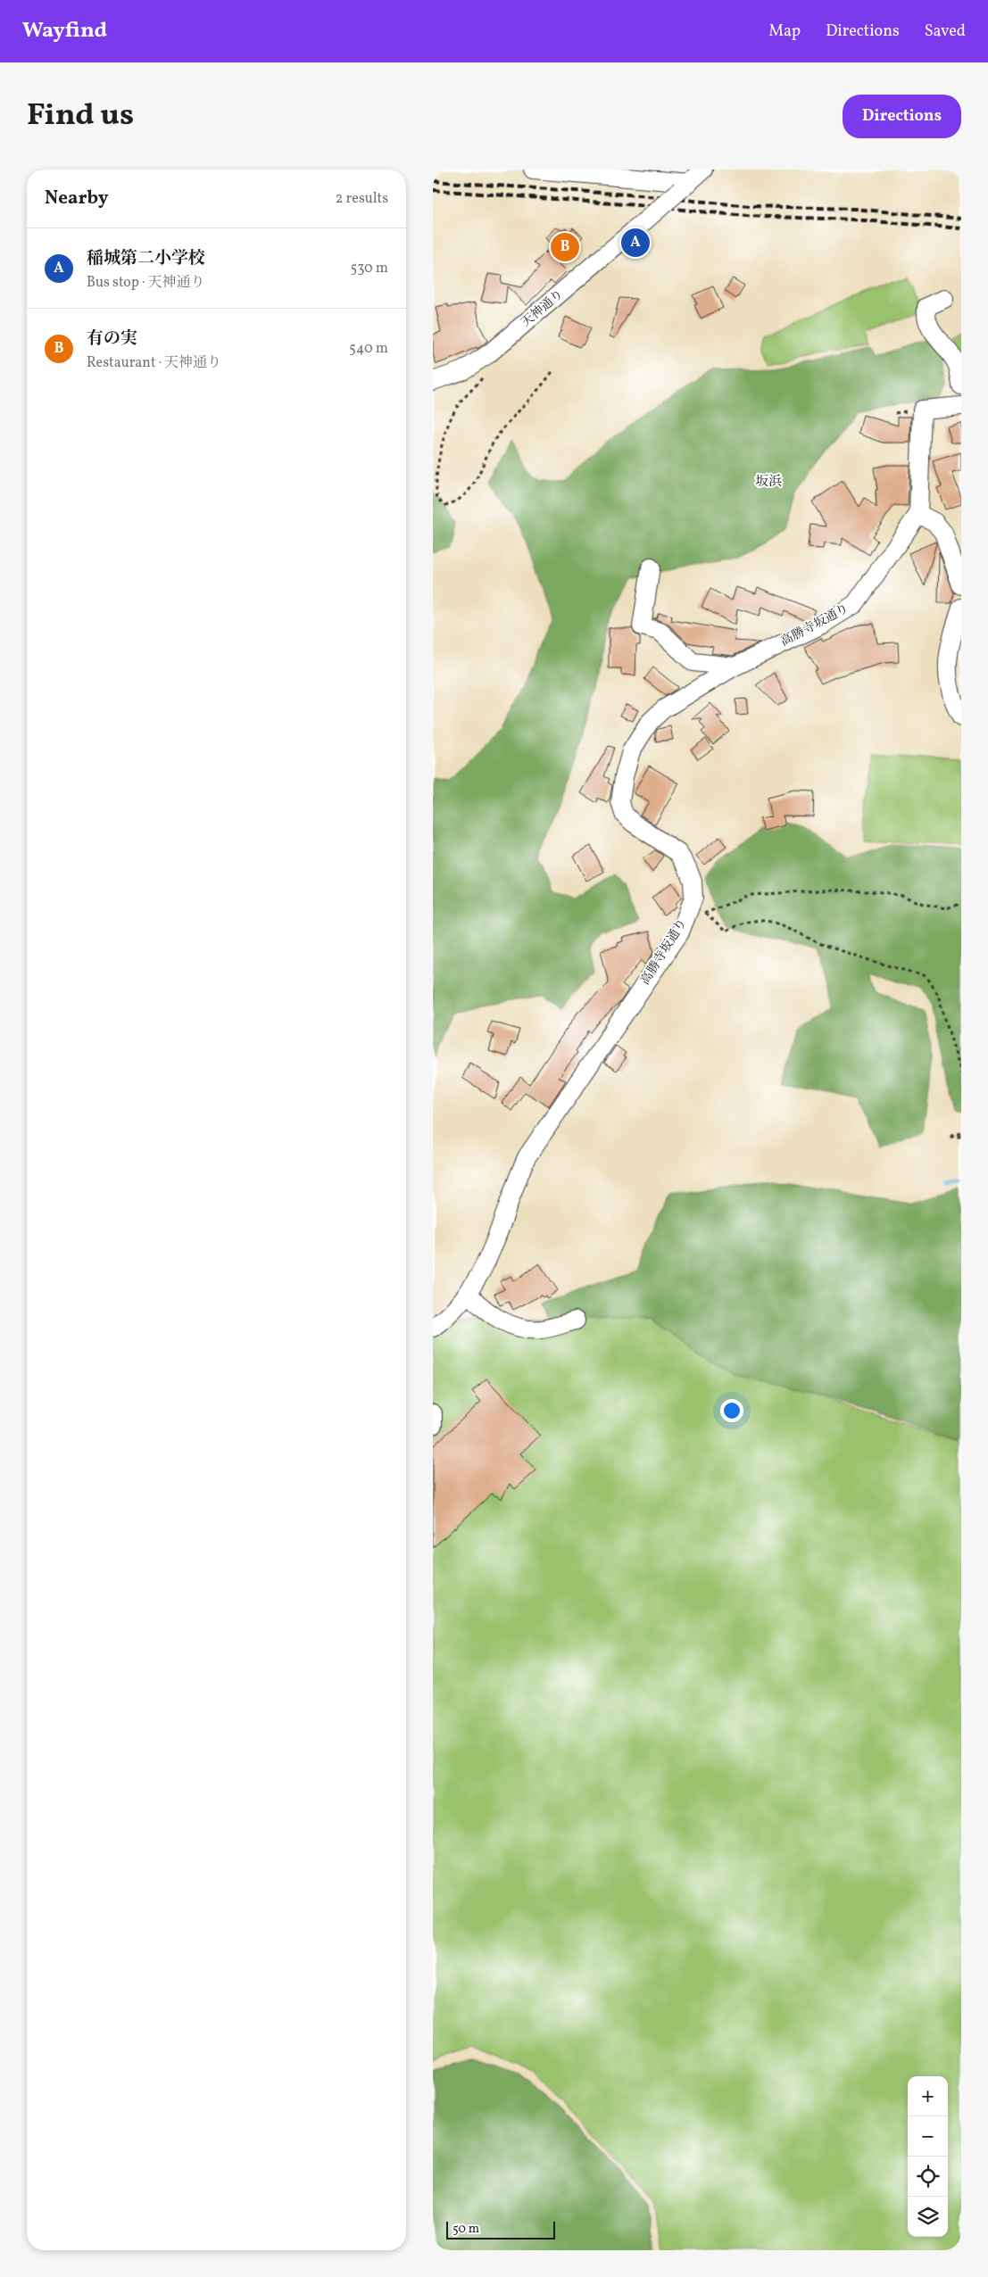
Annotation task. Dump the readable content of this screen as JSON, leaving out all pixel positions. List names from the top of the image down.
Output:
{
  "streets": {
    "street": ["天神通り", "高勝寺坂通り"]
  },
  "districts": ["坂浜"],
  "scale_bar": "50 m",
  "page": {
    "header": "Wayfind",
    "nav": ["Map", "Directions", "Saved"],
    "title": "Find us",
    "buttons": "Directions",
    "heading": ["Nearby", "2 results"],
    "pins": ["A", "B"],
    "list": [
      {
        "mark": "A",
        "name": "稲城第二小学校",
        "note": "Bus stop · 天神通り",
        "value": "530 m"
      },
      {
        "mark": "B",
        "name": "有の実",
        "note": "Restaurant · 天神通り",
        "value": "540 m"
      }
    ],
    "map_buttons": ["+", "−"],
    "scale": "50 m"
  }
}
